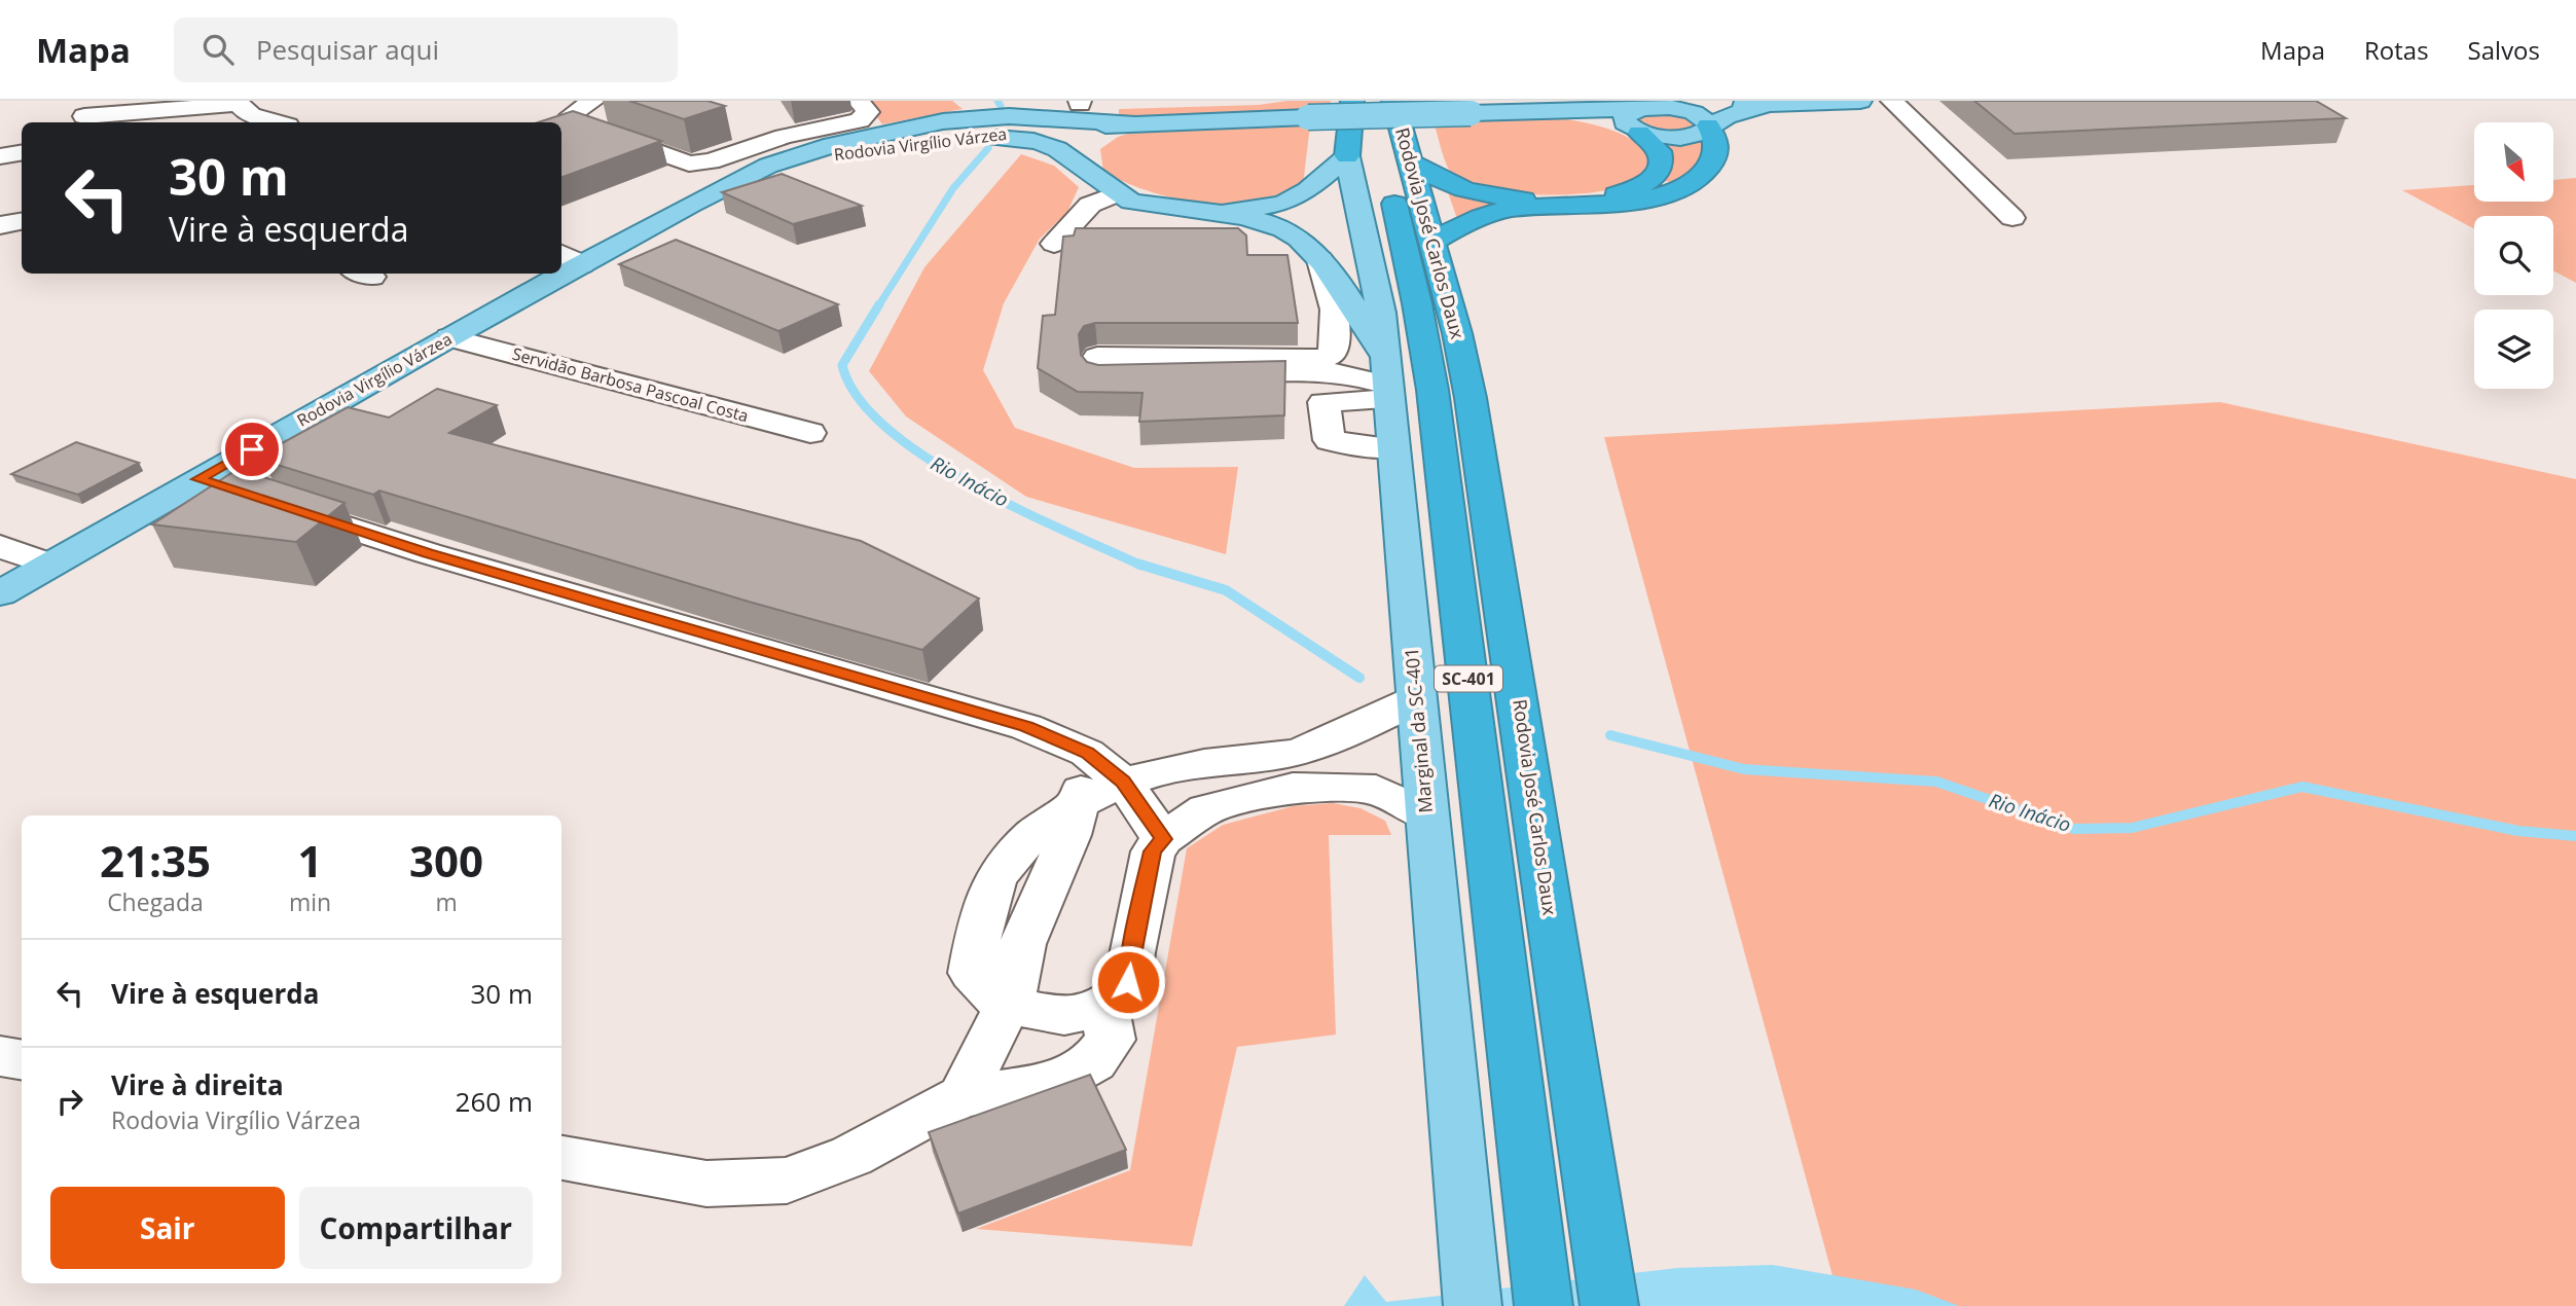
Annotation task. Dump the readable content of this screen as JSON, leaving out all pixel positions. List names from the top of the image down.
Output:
{
  "streets": {
    "highway": ["Rodovia José Carlos Daux", "SC-401"],
    "main road": ["Rodovia Virgílio Várzea", "Marginal da SC-401"],
    "street": ["Servidão Barbosa Pascoal Costa"]
  },
  "crossings": [
    ["Rodovia Virgílio Várzea", "Servidão Barbosa Pascoal Costa"]
  ],
  "water": ["Rio Inácio"],
  "north": "bottom right",
  "page": {
    "header": "Mapa",
    "search": "Pesquisar aqui",
    "nav": ["Mapa", "Rotas", "Salvos"],
    "turn": ["30 m", "Vire à esquerda"],
    "eta": [
      "21:35",
      "Chegada",
      "1",
      "min",
      "300",
      "m"
    ],
    "list": [
      {
        "name": "Vire à esquerda",
        "value": "30 m"
      },
      {
        "name": "Vire à direita",
        "note": "Rodovia Virgílio Várzea",
        "value": "260 m"
      }
    ],
    "buttons": ["Sair", "Compartilhar"]
  }
}
